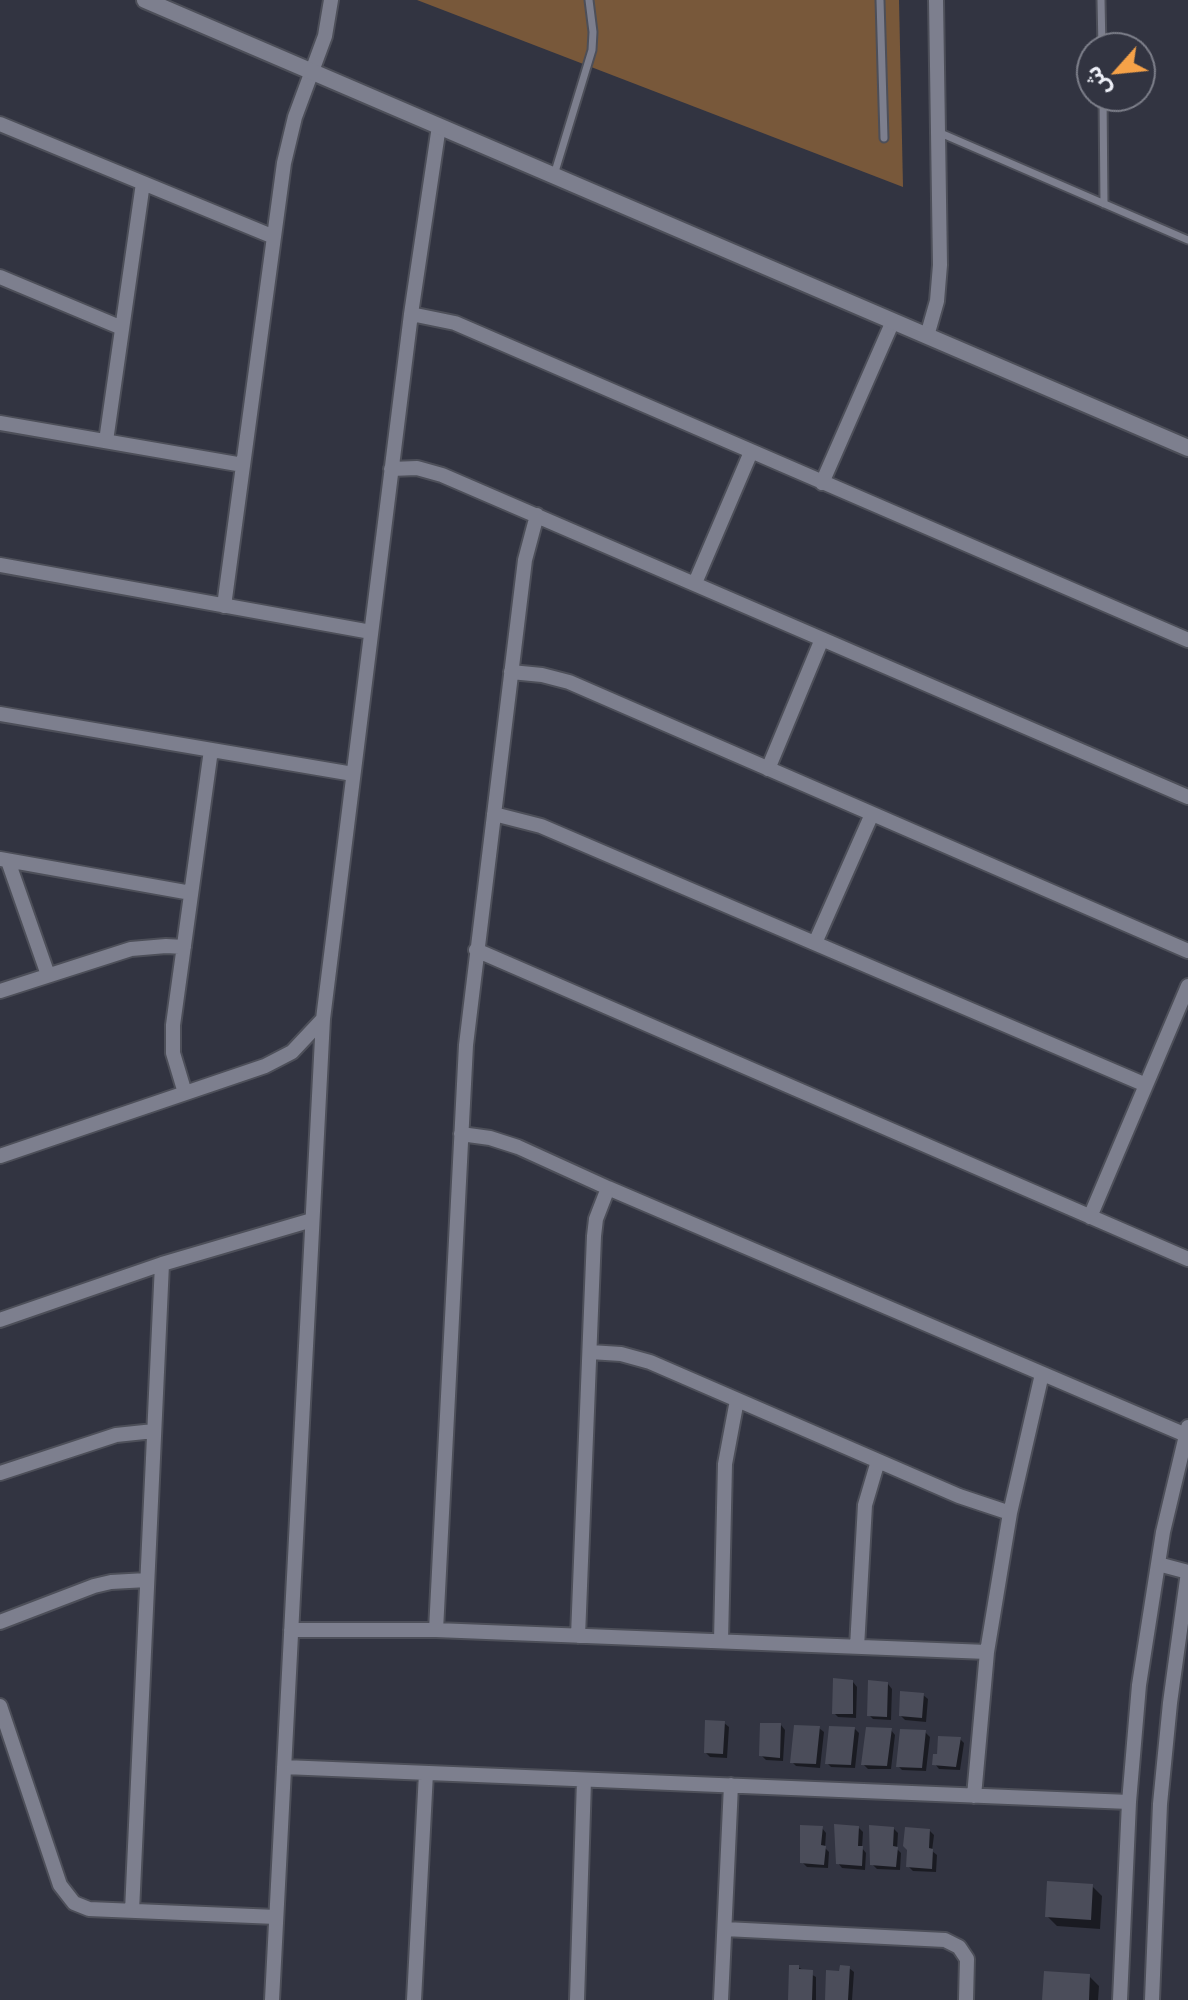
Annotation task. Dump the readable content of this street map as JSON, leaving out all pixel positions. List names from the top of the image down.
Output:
{
  "north": "bottom left"
}
